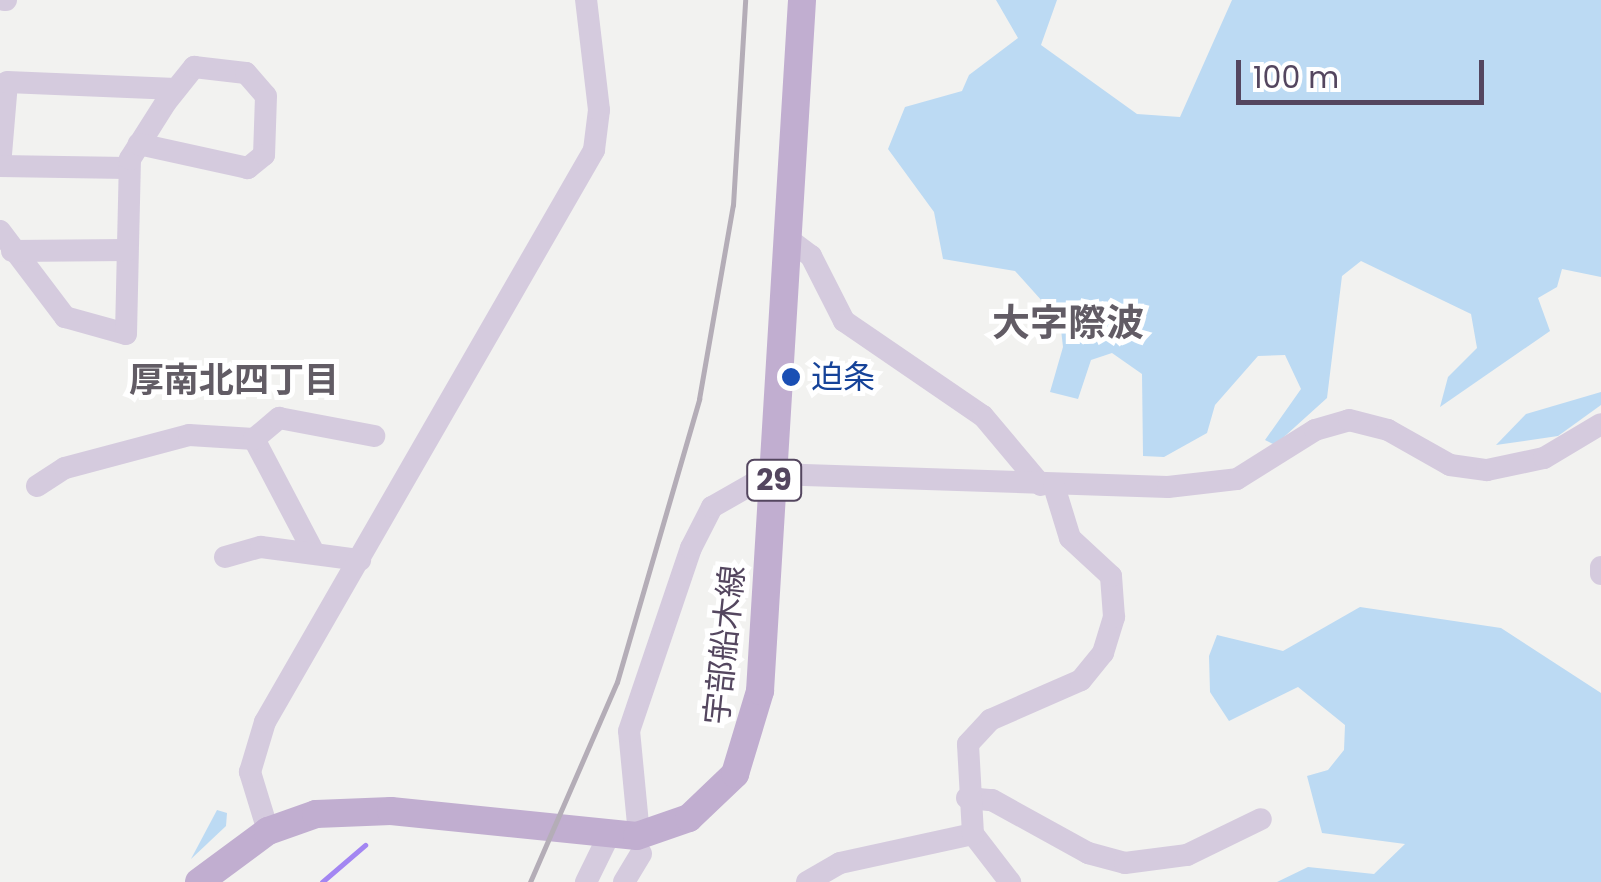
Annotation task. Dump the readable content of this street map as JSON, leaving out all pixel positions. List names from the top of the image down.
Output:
{
  "streets": {
    "main road": ["29", "宇部船木線"]
  },
  "districts": ["大字際波", "厚南北四丁目"],
  "places": ["迫条"],
  "scale_bar": "100 m"
}
